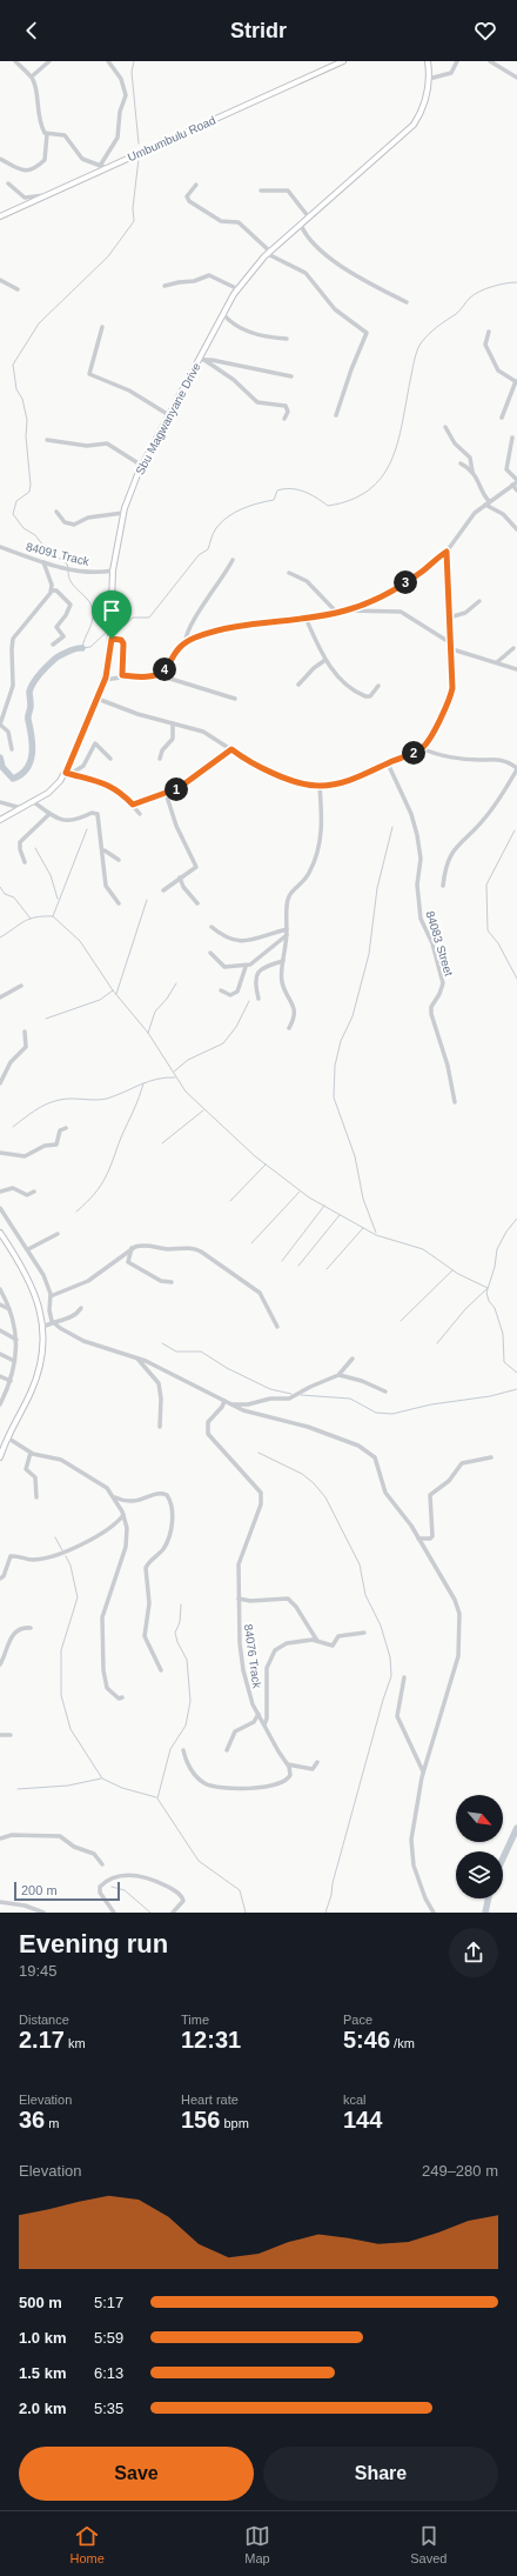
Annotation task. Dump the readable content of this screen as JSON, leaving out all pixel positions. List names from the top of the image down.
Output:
{
  "streets": {
    "main road": ["Umbumbulu Road", "Sbu Magwanyane Drive"],
    "street": ["84091 Track", "84083 Street", "84076 Track"]
  },
  "crossings": [
    ["Sbu Magwanyane Drive", "84091 Track"]
  ],
  "scale_bar": "200 m",
  "north": "bottom right",
  "page": {
    "header": "Stridr",
    "pins": [
      "3",
      "4",
      "2",
      "1"
    ],
    "scale": "200 m",
    "heading": ["Evening run", "19:45"],
    "stats": [
      ["Distance", "2.17 km"],
      ["Time", "12:31"],
      ["Pace", "5:46 /km"],
      ["Elevation", "36 m"],
      ["Heart rate", "156 bpm"],
      ["kcal", "144"]
    ],
    "chart": ["Elevation", "249–280 m"],
    "list": [
      {
        "name": "500 m",
        "note": "5:17"
      },
      {
        "name": "1.0 km",
        "note": "5:59"
      },
      {
        "name": "1.5 km",
        "note": "6:13"
      },
      {
        "name": "2.0 km",
        "note": "5:35"
      }
    ],
    "buttons": ["Save", "Share"],
    "tabs": ["Home", "Map", "Saved"]
  }
}
